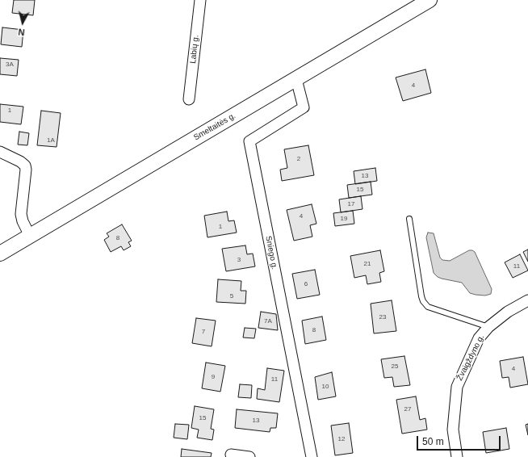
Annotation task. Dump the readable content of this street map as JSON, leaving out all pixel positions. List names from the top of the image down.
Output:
{
  "streets": {
    "main road": ["Smeltaitės g."],
    "street": ["Labių g.", "Sniego g.", "Žvaigždyno g."]
  },
  "crossings": [
    ["Smeltaitės g.", "Sniego g."]
  ],
  "house_numbers": [
    "3A",
    "4",
    "1",
    "1A",
    "2",
    "13",
    "15",
    "17",
    "4",
    "19",
    "1",
    "8",
    "3",
    "21",
    "11",
    "6",
    "5",
    "23",
    "7A",
    "8",
    "7",
    "25",
    "4",
    "9",
    "11",
    "10",
    "27",
    "15",
    "13",
    "12"
  ],
  "scale_bar": "50 m",
  "north": "bottom"
}
